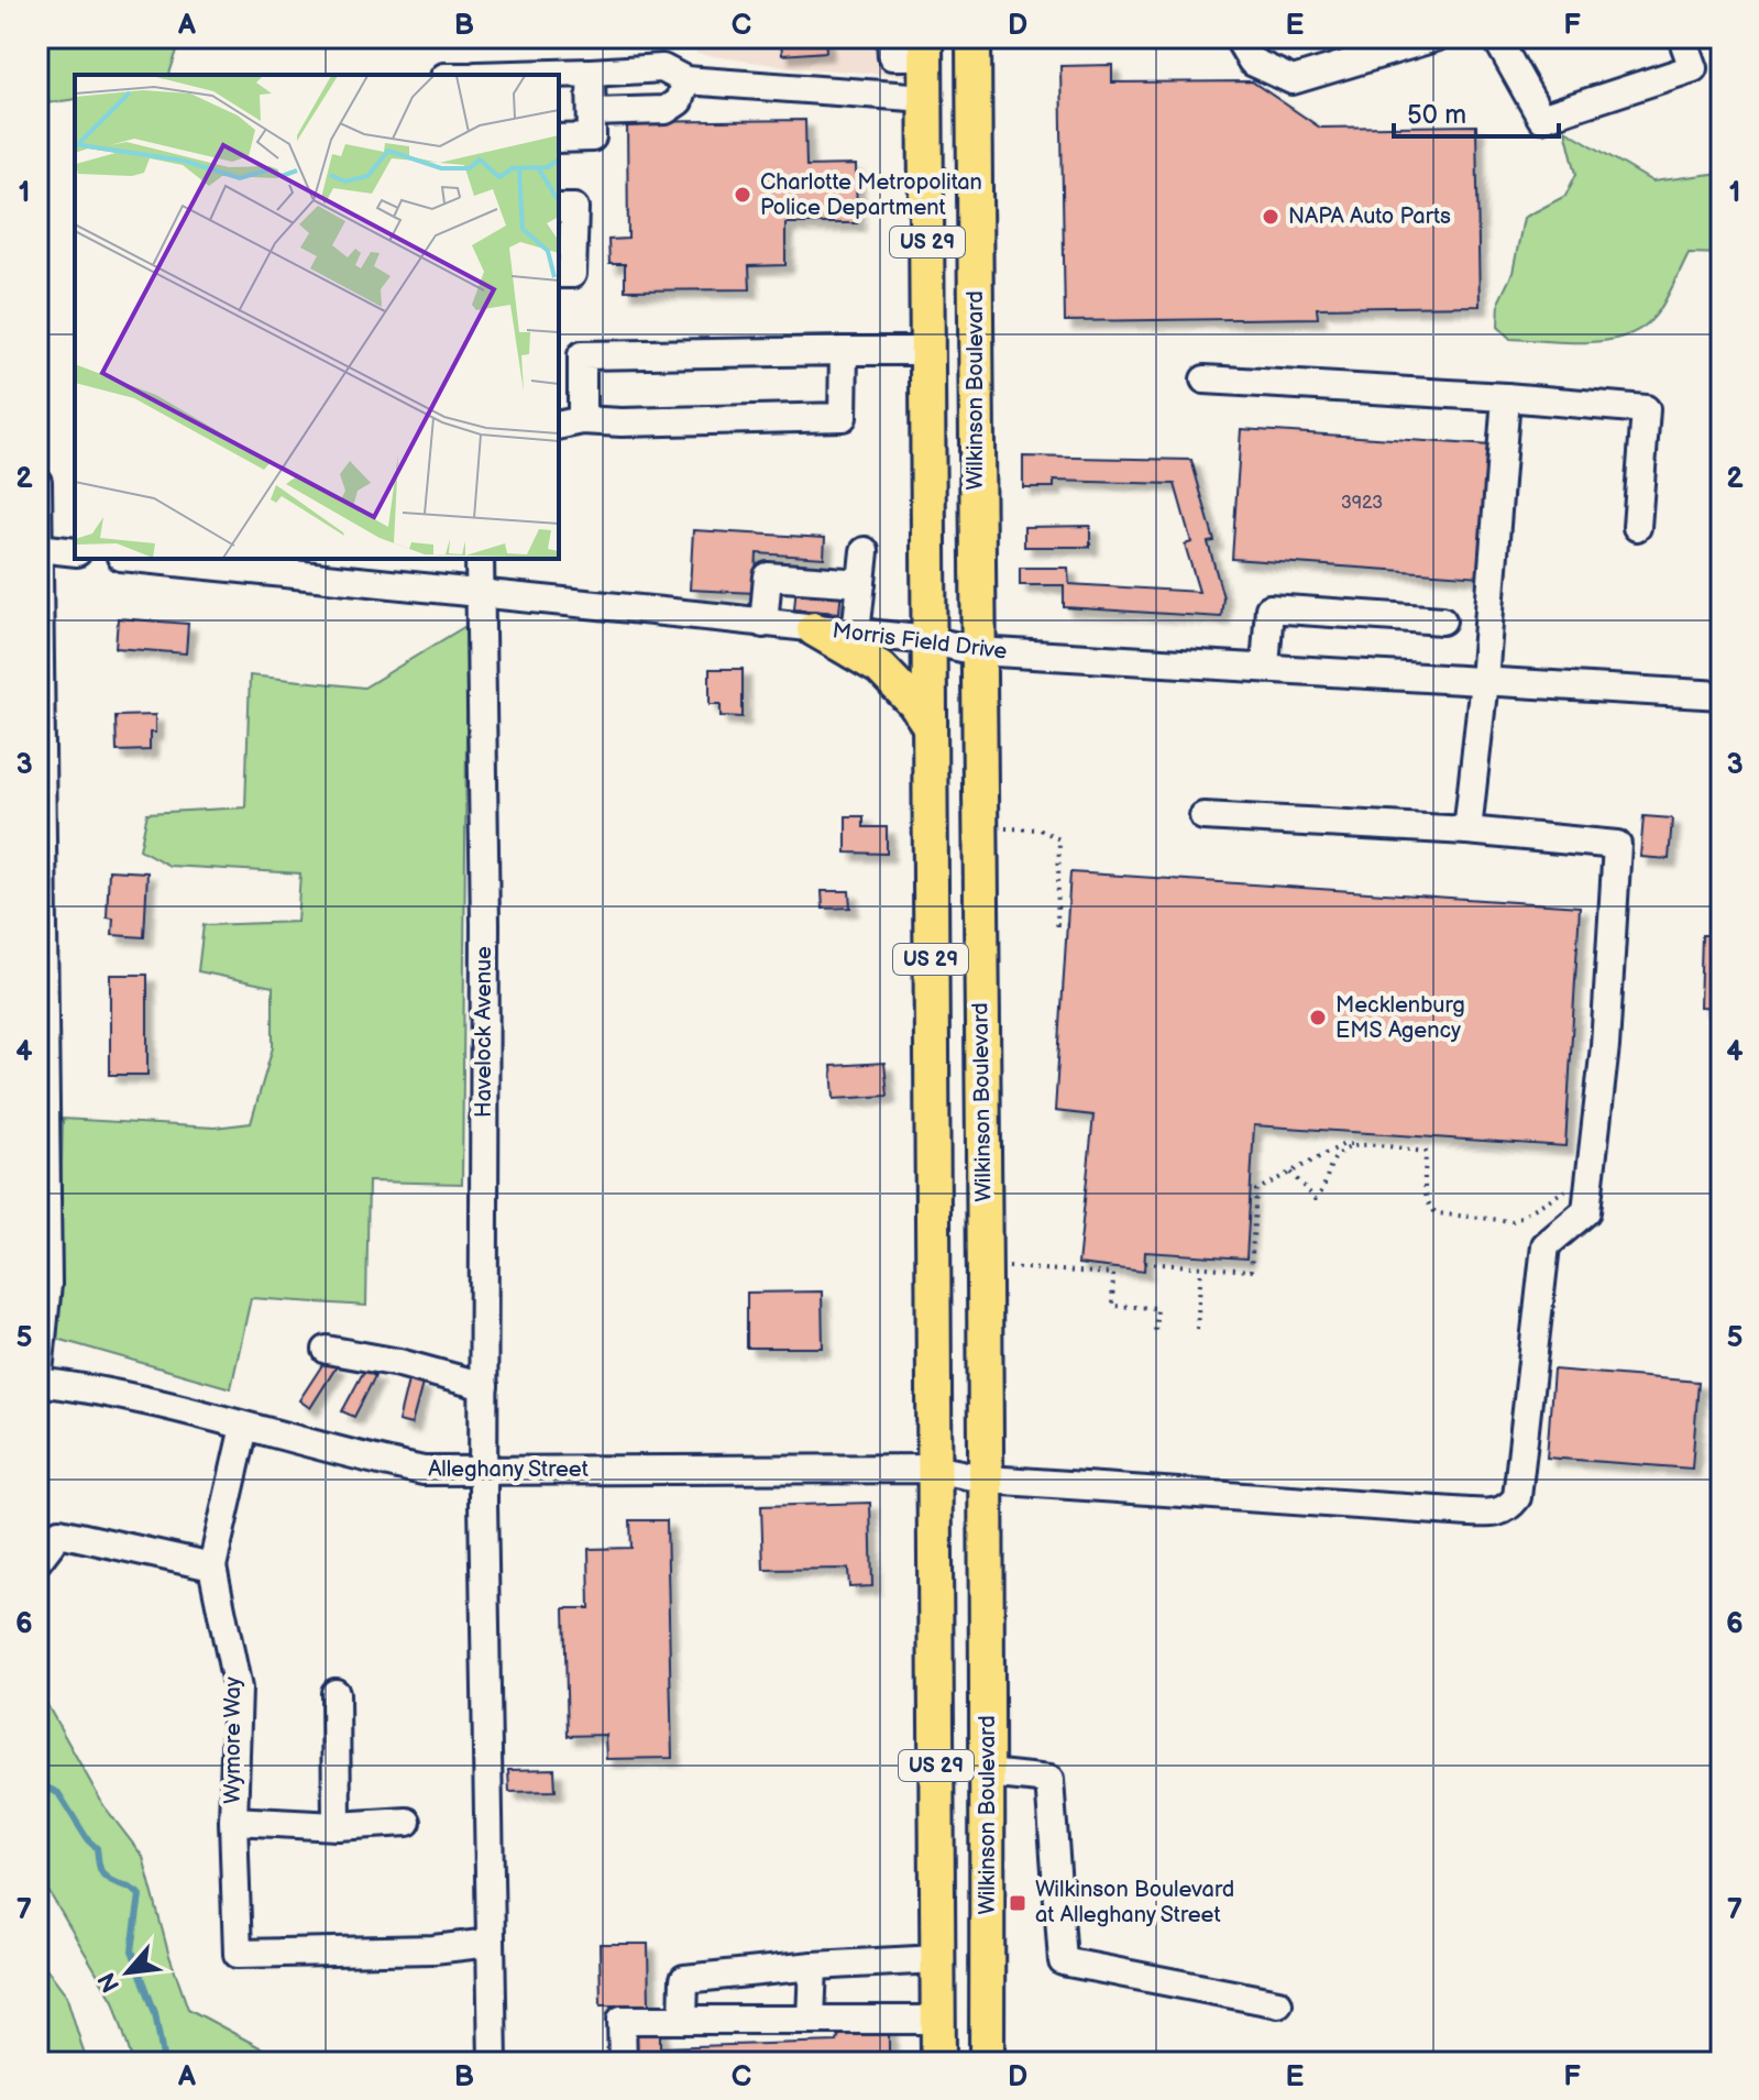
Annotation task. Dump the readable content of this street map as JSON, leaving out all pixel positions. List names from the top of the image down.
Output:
{
  "streets": {
    "main road": ["US 29", "Wilkinson Boulevard"],
    "street": [
      "Morris Field Drive",
      "Havelock Avenue",
      "Alleghany Street",
      "Wymore Way"
    ]
  },
  "crossings": [
    ["US 29", "Morris Field Drive"],
    ["US 29", "Alleghany Street"],
    ["Wilkinson Boulevard", "Morris Field Drive"],
    ["Wilkinson Boulevard", "Alleghany Street"],
    ["Morris Field Drive", "Havelock Avenue"],
    ["Havelock Avenue", "Alleghany Street"],
    ["Havelock Avenue", "Wymore Way"],
    ["Alleghany Street", "Wymore Way"]
  ],
  "places": {
    "other": ["Charlotte Metropolitan Police Department", "NAPA Auto Parts", "Mecklenburg EMS Agency"],
    "transit": ["Wilkinson Boulevard at Alleghany Street"]
  },
  "house_numbers": ["3923"],
  "scale_bar": "50 m",
  "north": "bottom left",
  "grid": {
    "columns": [
      "A",
      "B",
      "C",
      "D",
      "E",
      "F"
    ],
    "rows": [
      "1",
      "2",
      "3",
      "4",
      "5",
      "6",
      "7"
    ]
  }
}
